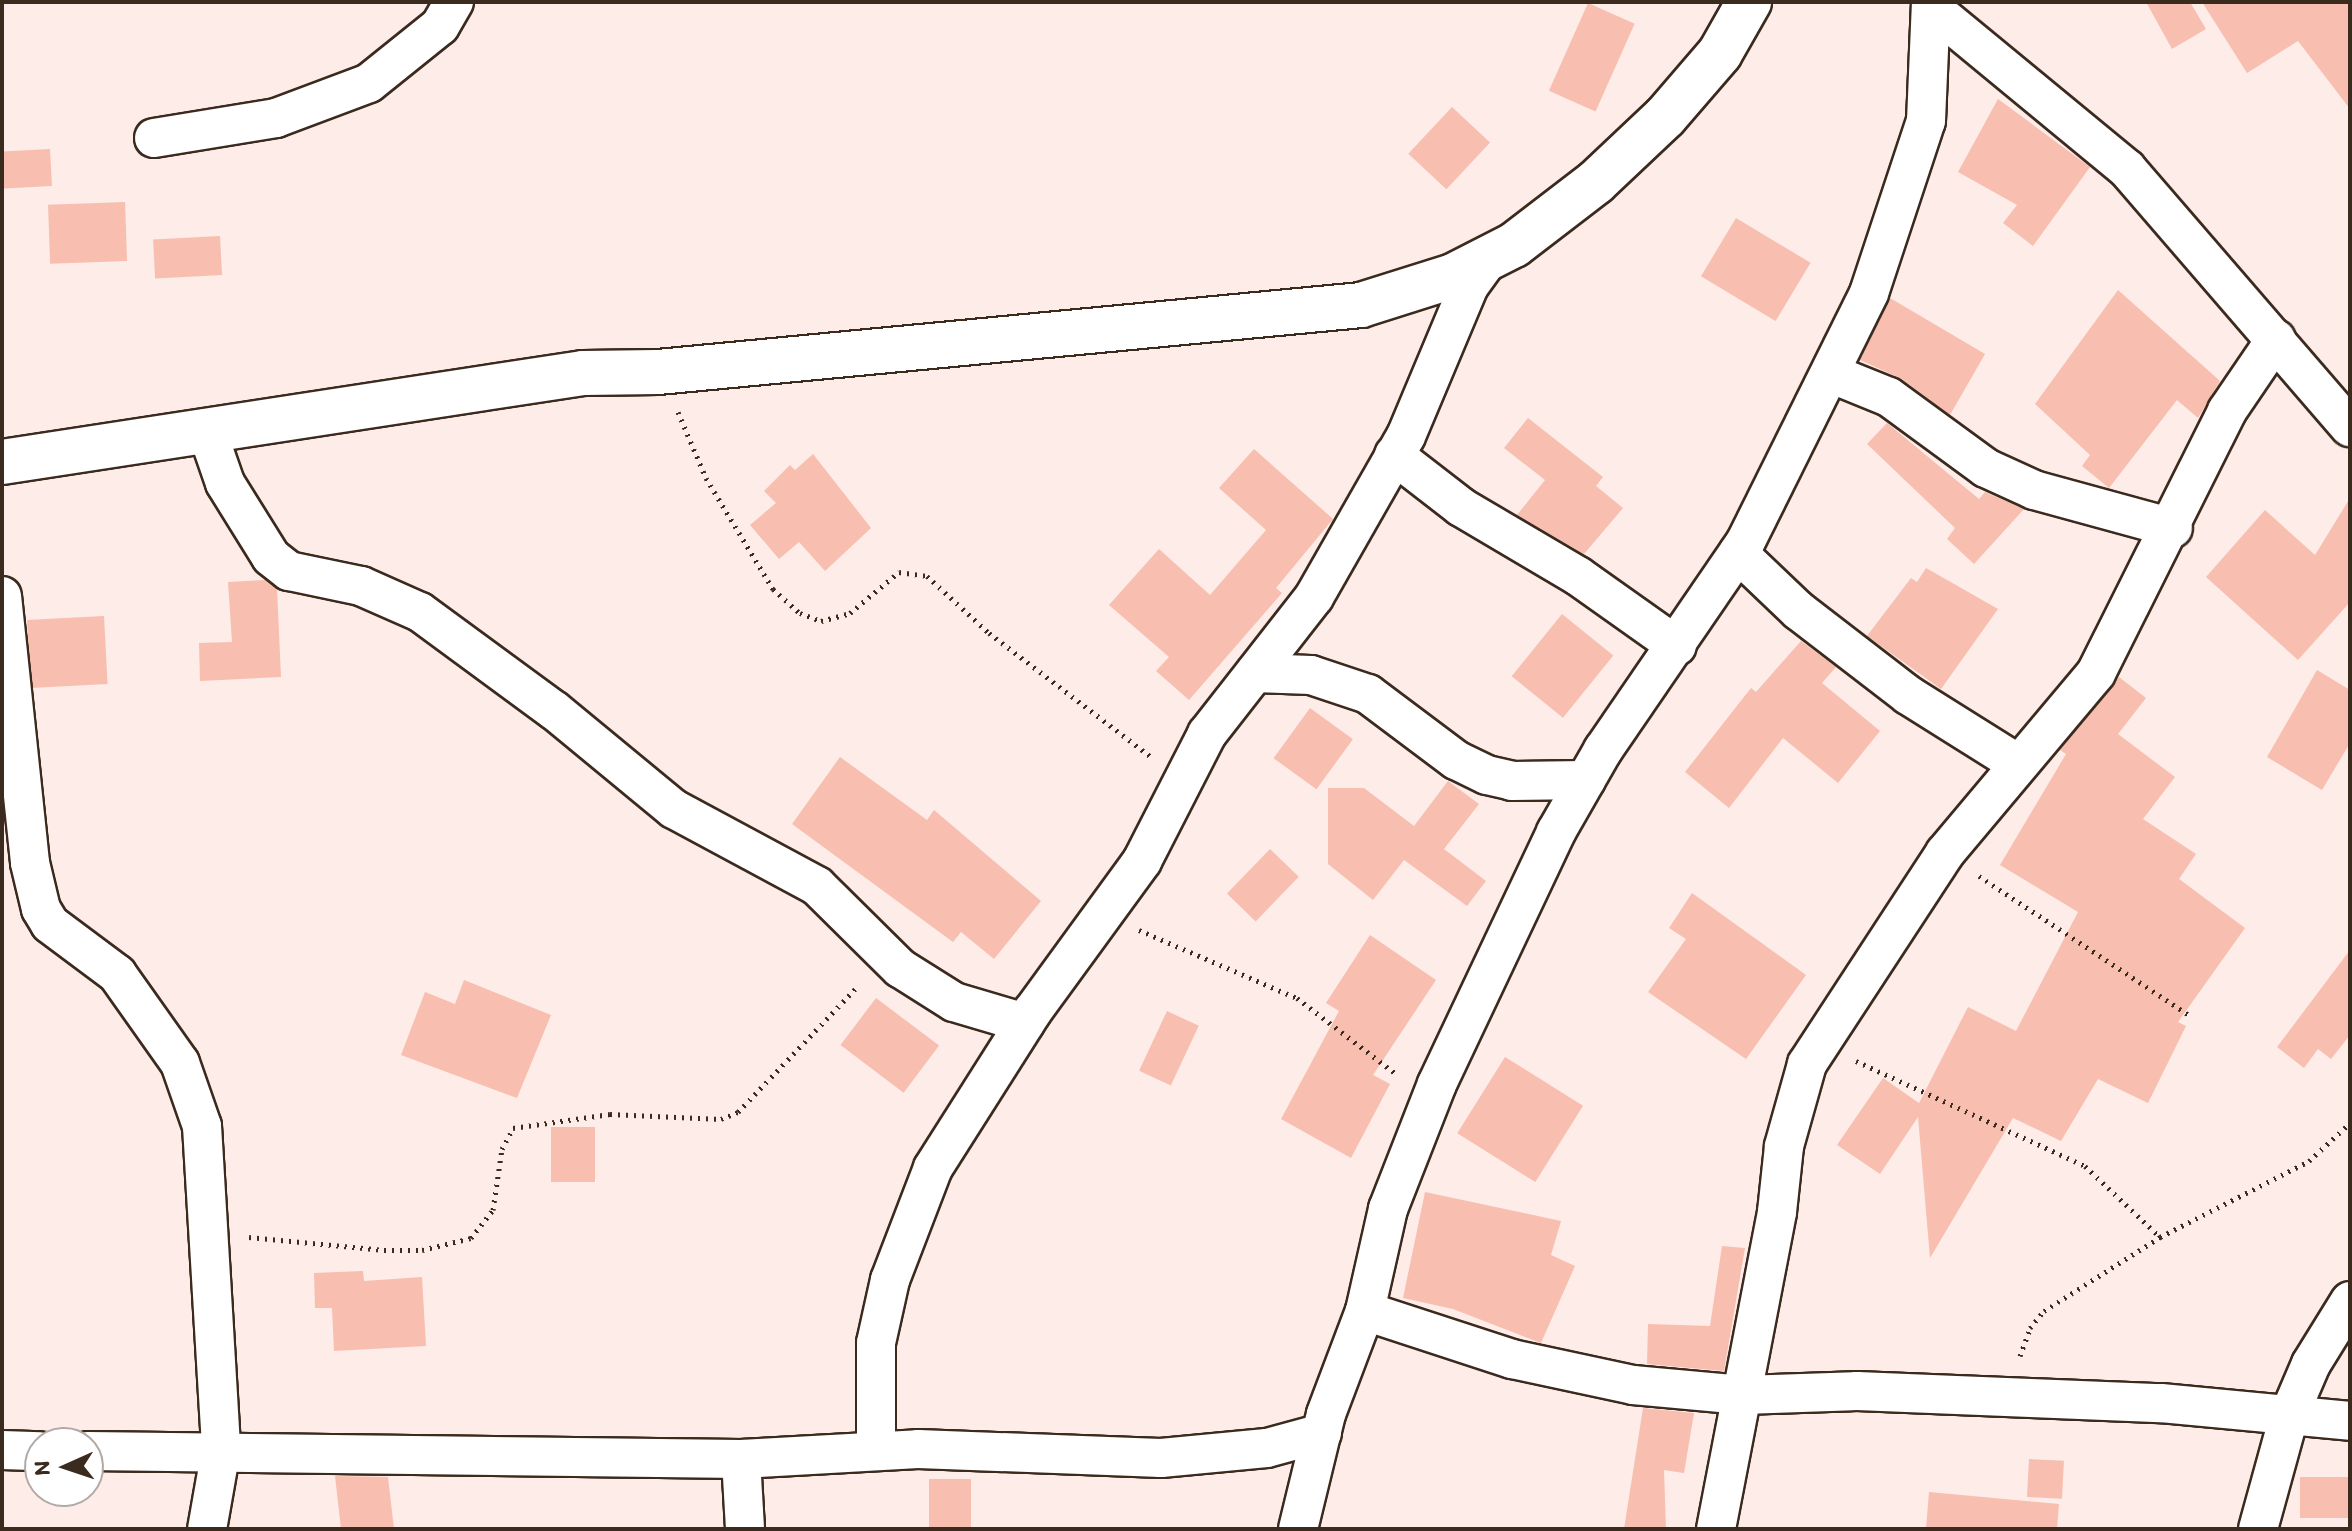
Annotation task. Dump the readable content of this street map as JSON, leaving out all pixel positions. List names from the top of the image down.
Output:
{
  "north": "left"
}
